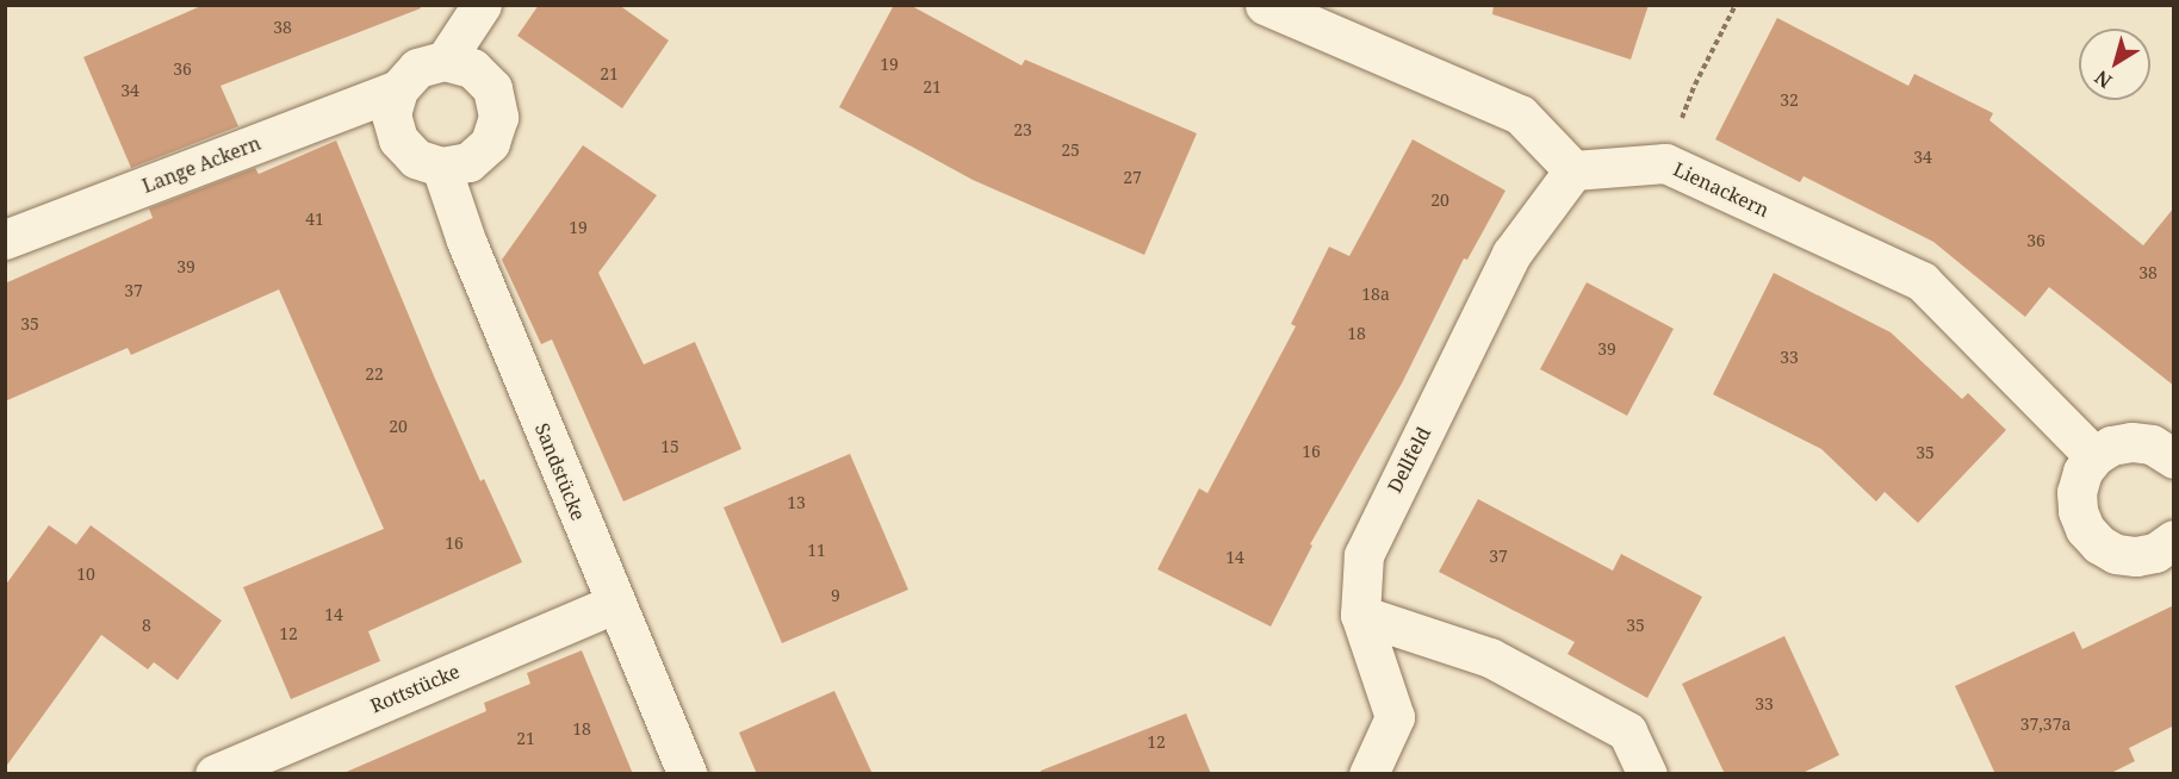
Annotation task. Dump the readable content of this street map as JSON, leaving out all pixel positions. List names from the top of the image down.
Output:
{
  "streets": {
    "street": [
      "Lange Ackern",
      "Lienackern",
      "Dellfeld",
      "Sandstücke",
      "Rottstücke"
    ]
  },
  "crossings": [
    ["Lange Ackern", "Sandstücke"],
    ["Lienackern", "Dellfeld"],
    ["Sandstücke", "Rottstücke"]
  ],
  "house_numbers": [
    "38",
    "19",
    "36",
    "21",
    "21",
    "34",
    "32",
    "23",
    "25",
    "34",
    "27",
    "20",
    "41",
    "19",
    "36",
    "39",
    "38",
    "37",
    "18a",
    "35",
    "18",
    "39",
    "33",
    "22",
    "20",
    "15",
    "16",
    "35",
    "13",
    "16",
    "11",
    "37",
    "14",
    "10",
    "9",
    "14",
    "8",
    "35",
    "12",
    "33",
    "37,37a",
    "18",
    "21",
    "12"
  ],
  "north": "bottom left"
}
